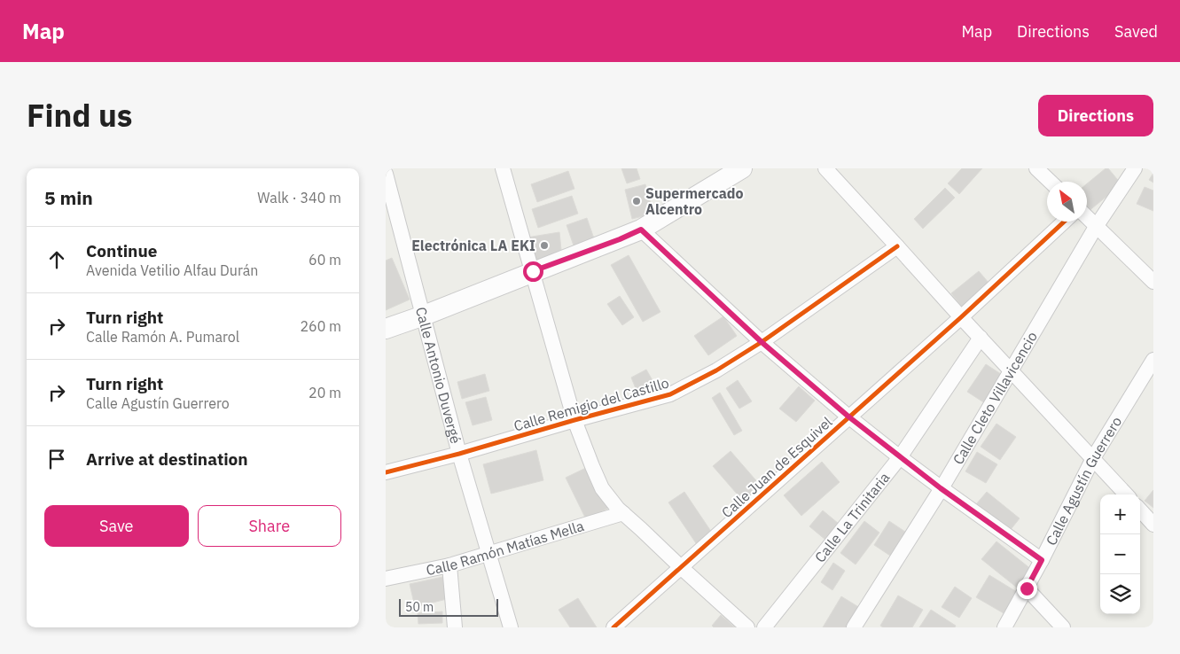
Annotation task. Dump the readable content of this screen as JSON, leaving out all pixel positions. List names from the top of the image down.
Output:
{
  "streets": {
    "street": [
      "Calle Antonio Duvergé",
      "Calle Cleto Villavicencio",
      "Calle Remigio del Castillo",
      "Calle Juan de Esquivel",
      "Calle Agustín Guerrero",
      "Calle La Trinitaria",
      "Calle Ramón Matías Mella"
    ]
  },
  "crossings": [
    ["Calle Antonio Duvergé", "Calle Remigio del Castillo"],
    ["Calle Antonio Duvergé", "Calle Ramón Matías Mella"]
  ],
  "places": ["Supermercado Alcentro", "Electrónica LA EKI"],
  "scale_bar": "50 m",
  "north": "top left",
  "page": {
    "header": "Map",
    "nav": ["Map", "Directions", "Saved"],
    "title": "Find us",
    "buttons": [
      "Directions",
      ["Save", "Share"]
    ],
    "heading": ["5 min", "Walk · 340 m"],
    "list": [
      ["Continue", "Avenida Vetilio Alfau Durán", "60 m"],
      ["Turn right", "Calle Ramón A. Pumarol", "260 m"],
      ["Turn right", "Calle Agustín Guerrero", "20 m"],
      "Arrive at destination"
    ],
    "map_buttons": ["+", "−"],
    "scale": "50 m"
  }
}
